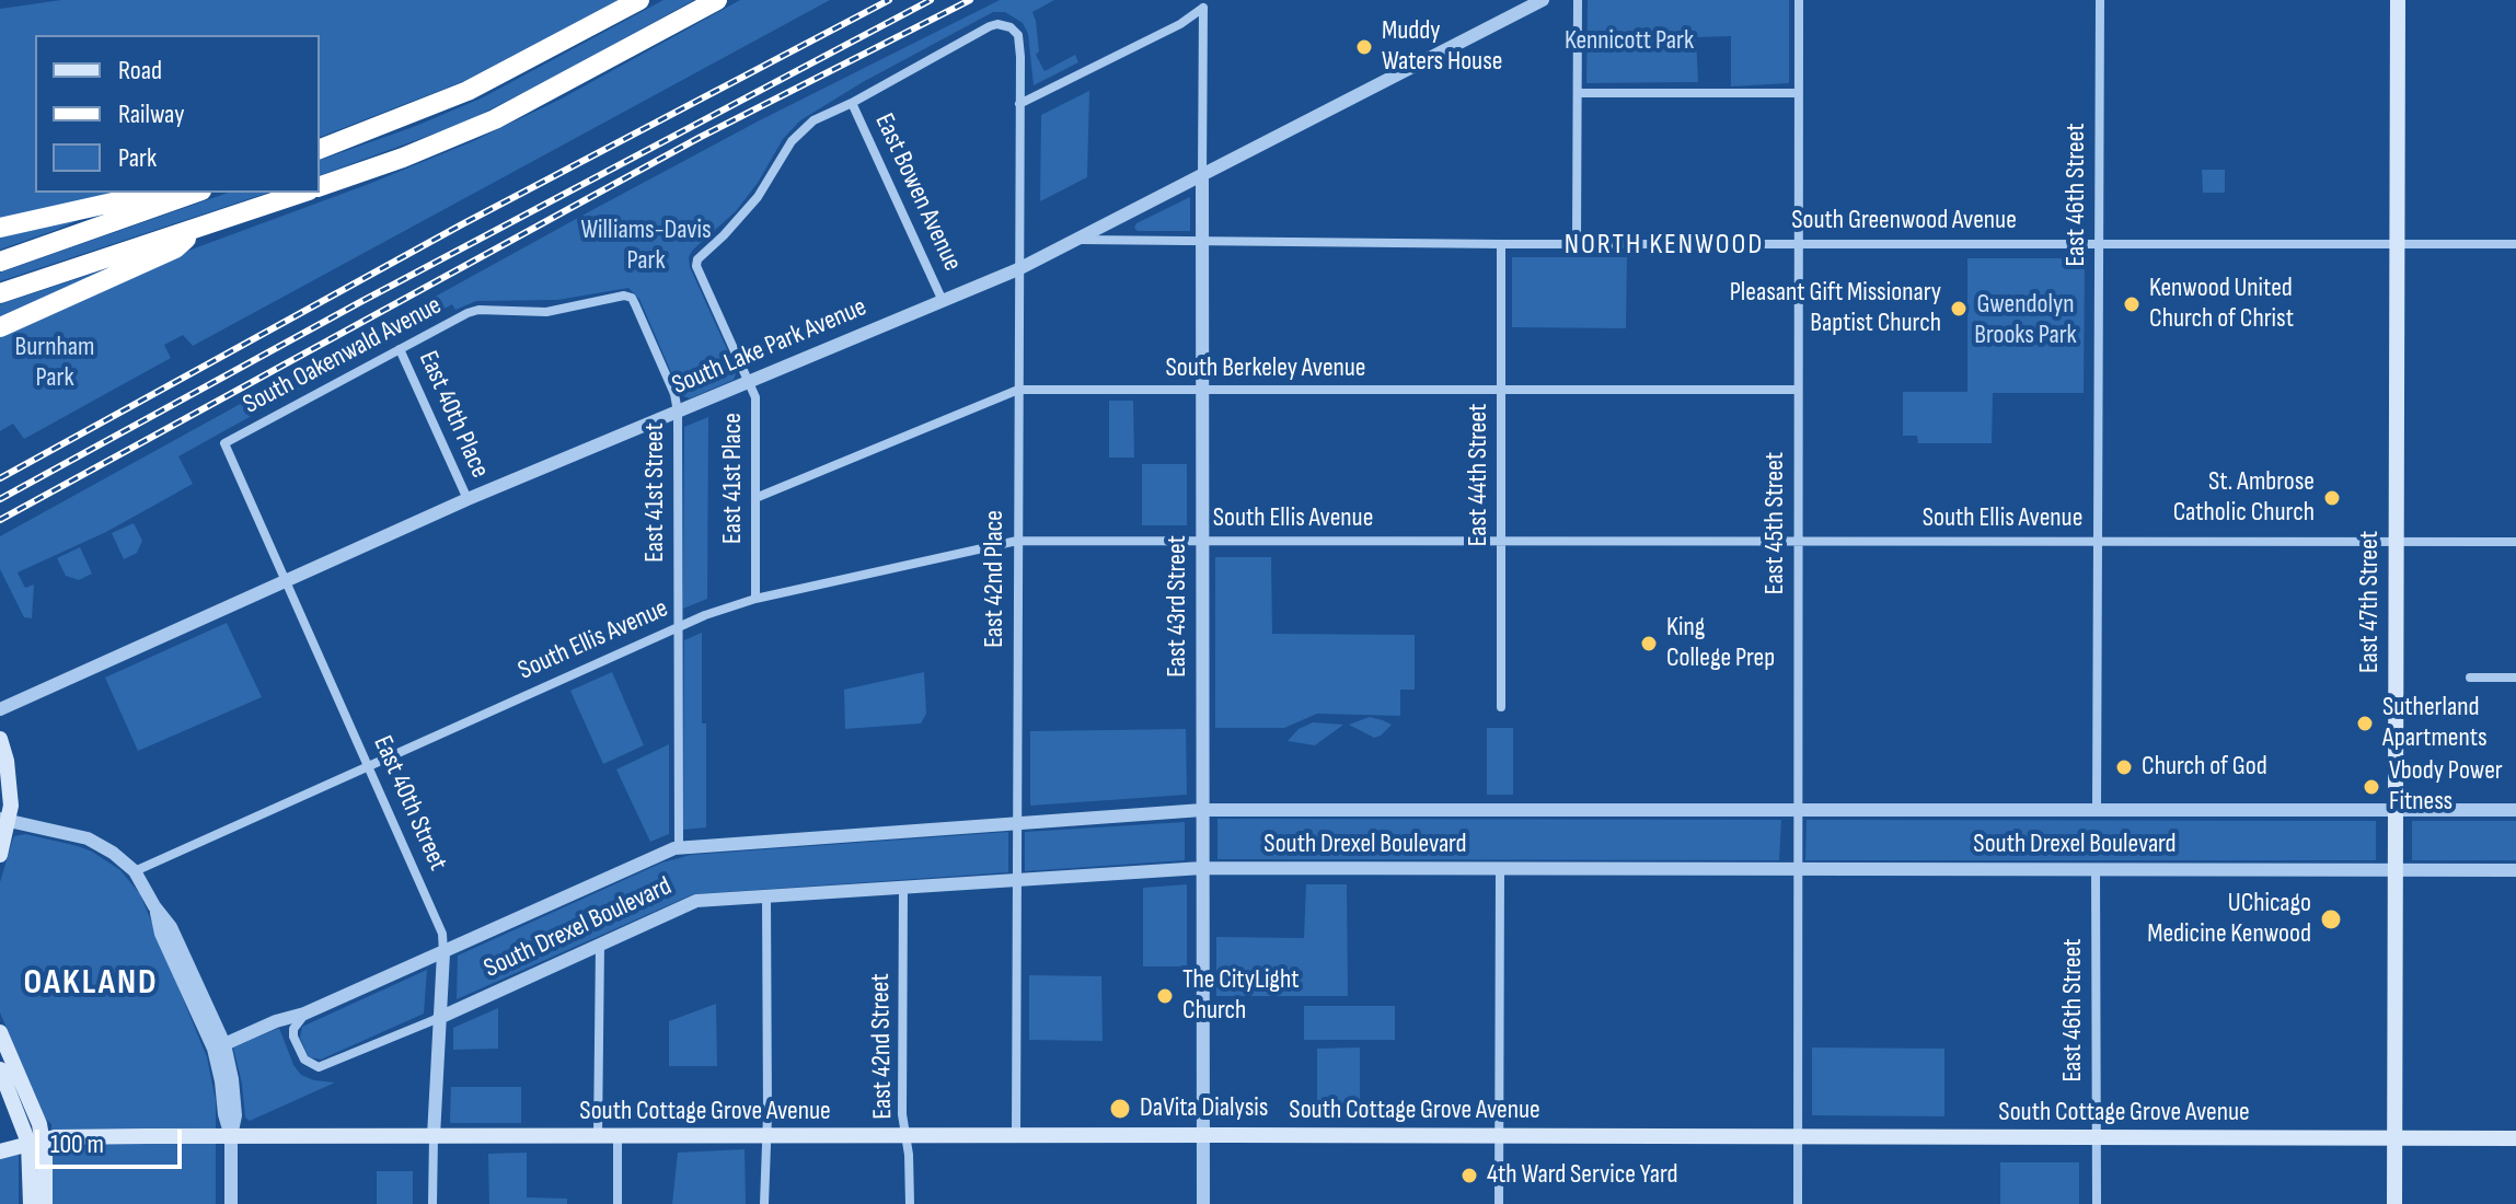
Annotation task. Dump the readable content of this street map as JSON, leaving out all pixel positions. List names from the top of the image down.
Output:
{
  "streets": {
    "main road": ["East 47th Street", "South Cottage Grove Avenue"],
    "street": [
      "East Bowen Avenue",
      "East 46th Street",
      "South Greenwood Avenue",
      "South Lake Park Avenue",
      "South Oakenwald Avenue",
      "South Berkeley Avenue",
      "East 40th Place",
      "East 44th Street",
      "East 41st Place",
      "East 41st Street",
      "South Ellis Avenue",
      "East 45th Street",
      "East 42nd Place",
      "East 43rd Street",
      "East 40th Street",
      "South Drexel Boulevard",
      "East 42nd Street"
    ]
  },
  "crossings": [
    ["East Bowen Avenue", "South Lake Park Avenue"],
    ["East Bowen Avenue", "East 41st Place"],
    ["East Bowen Avenue", "East 42nd Place"],
    ["East 46th Street", "South Greenwood Avenue"],
    ["East 46th Street", "South Ellis Avenue"],
    ["East 46th Street", "South Drexel Boulevard"],
    ["East 46th Street", "South Cottage Grove Avenue"],
    ["South Greenwood Avenue", "South Lake Park Avenue"],
    ["South Greenwood Avenue", "East 44th Street"],
    ["South Greenwood Avenue", "East 45th Street"],
    ["South Greenwood Avenue", "East 47th Street"],
    ["South Greenwood Avenue", "East 43rd Street"],
    ["South Lake Park Avenue", "East 40th Place"],
    ["South Lake Park Avenue", "East 41st Place"],
    ["South Lake Park Avenue", "East 41st Street"],
    ["South Lake Park Avenue", "East 42nd Place"],
    ["South Lake Park Avenue", "East 43rd Street"],
    ["South Lake Park Avenue", "East 40th Street"],
    ["South Oakenwald Avenue", "East 40th Place"],
    ["South Oakenwald Avenue", "East 41st Street"],
    ["South Oakenwald Avenue", "East 40th Street"],
    ["South Berkeley Avenue", "East 44th Street"],
    ["South Berkeley Avenue", "East 41st Place"],
    ["South Berkeley Avenue", "East 45th Street"],
    ["South Berkeley Avenue", "East 42nd Place"],
    ["South Berkeley Avenue", "East 43rd Street"],
    ["East 44th Street", "South Ellis Avenue"],
    ["East 41st Place", "South Ellis Avenue"],
    ["East 41st Place", "East 42nd Place"],
    ["East 41st Street", "South Ellis Avenue"],
    ["East 41st Street", "South Drexel Boulevard"],
    ["South Ellis Avenue", "East 45th Street"],
    ["South Ellis Avenue", "East 42nd Place"],
    ["South Ellis Avenue", "East 47th Street"],
    ["South Ellis Avenue", "East 43rd Street"],
    ["South Ellis Avenue", "East 40th Street"],
    ["East 45th Street", "South Drexel Boulevard"],
    ["East 45th Street", "South Cottage Grove Avenue"],
    ["East 42nd Place", "East 43rd Street"],
    ["East 42nd Place", "South Drexel Boulevard"],
    ["East 42nd Place", "South Cottage Grove Avenue"],
    ["East 47th Street", "South Drexel Boulevard"],
    ["East 47th Street", "South Cottage Grove Avenue"],
    ["East 43rd Street", "South Drexel Boulevard"],
    ["East 43rd Street", "South Cottage Grove Avenue"],
    ["East 40th Street", "South Drexel Boulevard"],
    ["East 40th Street", "South Cottage Grove Avenue"],
    ["South Drexel Boulevard", "East 42nd Street"],
    ["East 42nd Street", "South Cottage Grove Avenue"]
  ],
  "districts": ["NORTH KENWOOD", "OAKLAND"],
  "parks": [
    "Kennicott Park",
    "Williams-Davis Park",
    "Gwendolyn Brooks Park",
    "Burnham Park"
  ],
  "places": [
    "Muddy Waters House",
    "Kenwood United Church of Christ",
    "Pleasant Gift Missionary Baptist Church",
    "St. Ambrose Catholic Church",
    "King College Prep",
    "Sutherland Apartments",
    "Church of God",
    "Vbody Power Fitness",
    "UChicago Medicine Kenwood",
    "The CityLight Church",
    "DaVita Dialysis",
    "4th Ward Service Yard"
  ],
  "legend": ["Road", "Railway", "Park"],
  "scale_bar": "100 m"
}
